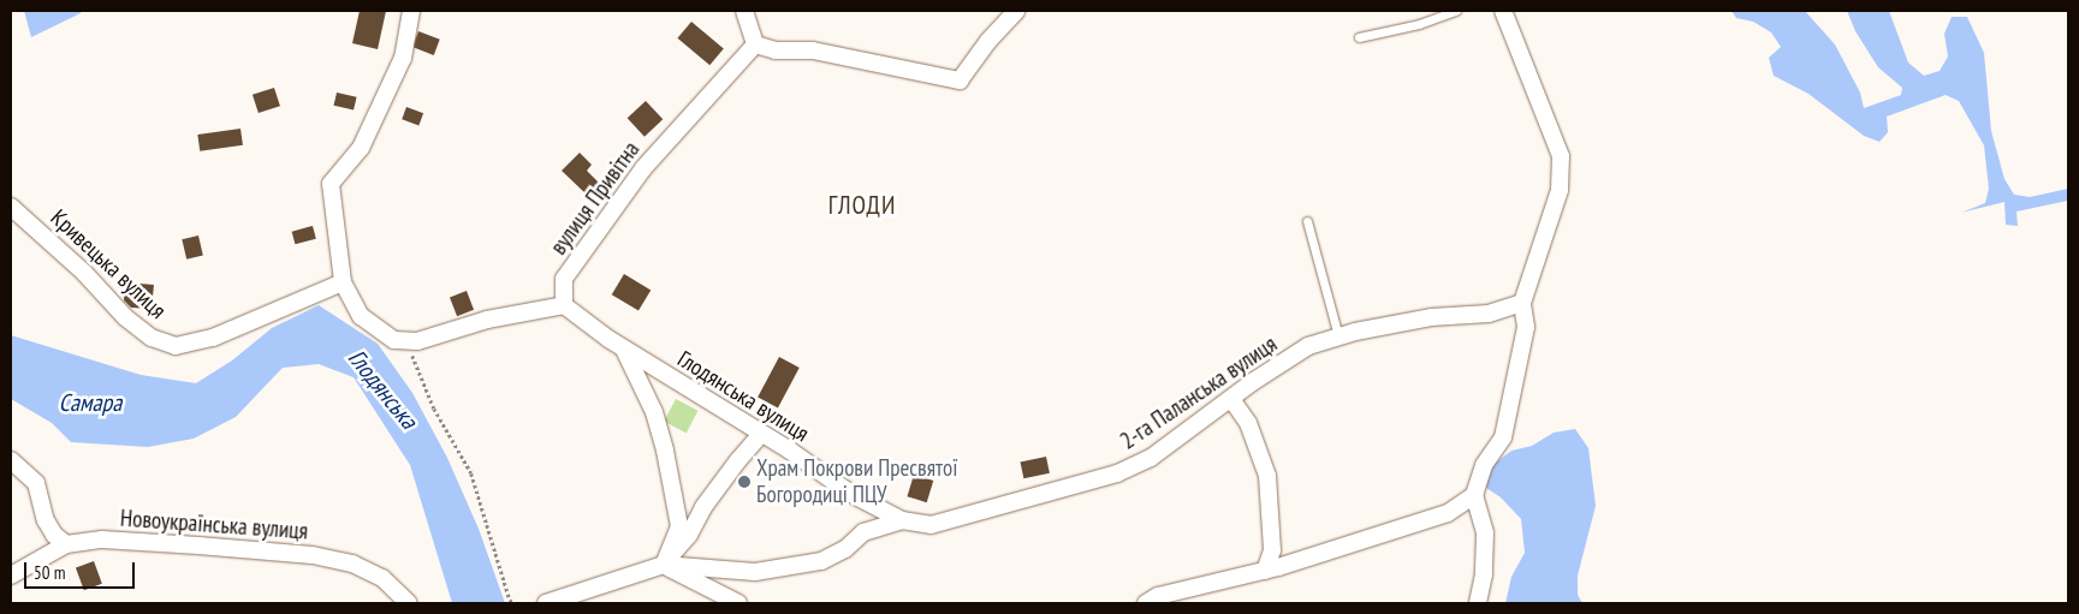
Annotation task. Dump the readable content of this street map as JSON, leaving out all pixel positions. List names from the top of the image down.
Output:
{
  "streets": {
    "street": [
      "вулиця Привітна",
      "Кривецька вулиця",
      "2-га Паланська вулиця",
      "Глодянська вулиця",
      "Новоукраїнська вулиця"
    ]
  },
  "crossings": [
    ["вулиця Привітна", "Глодянська вулиця"],
    ["2-га Паланська вулиця", "Глодянська вулиця"]
  ],
  "districts": ["ГЛОДИ"],
  "water": ["Глодянська", "Самара"],
  "places": ["Храм Покрови Пресвятої Богородиці ПЦУ"],
  "scale_bar": "50 m"
}
